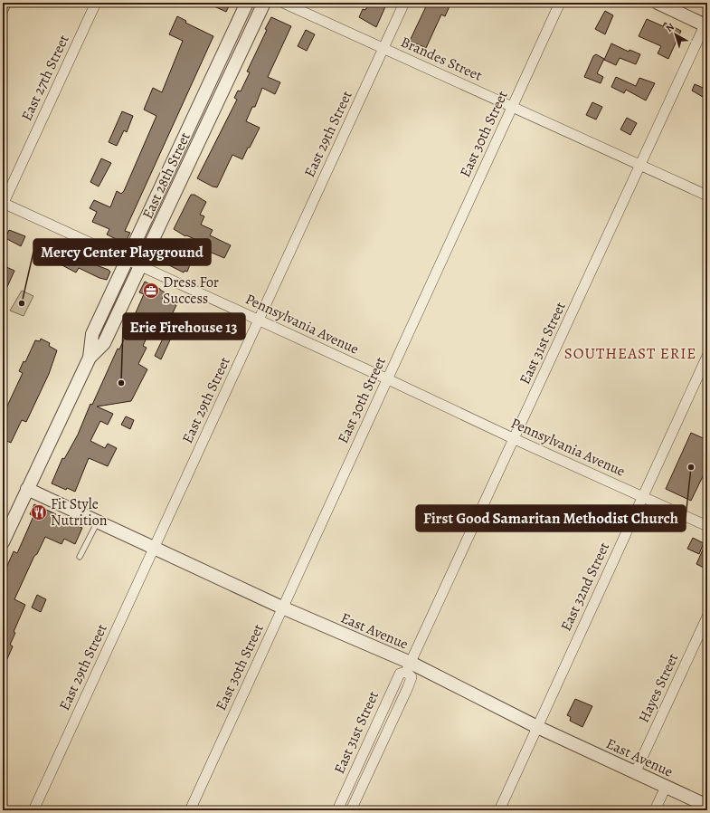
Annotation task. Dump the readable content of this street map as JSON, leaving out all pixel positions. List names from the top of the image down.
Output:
{
  "streets": {
    "street": [
      "Brandes Street",
      "East 27th Street",
      "East 29th Street",
      "East 30th Street",
      "East 28th Street",
      "Pennsylvania Avenue",
      "East 31st Street",
      "East 32nd Street",
      "East Avenue",
      "Hayes Street"
    ]
  },
  "crossings": [
    ["Brandes Street", "East 29th Street"],
    ["Brandes Street", "East 30th Street"],
    ["Brandes Street", "East 31st Street"],
    ["East 27th Street", "Pennsylvania Avenue"],
    ["East 29th Street", "Pennsylvania Avenue"],
    ["East 29th Street", "East Avenue"],
    ["East 30th Street", "Pennsylvania Avenue"],
    ["East 30th Street", "East Avenue"],
    ["East 28th Street", "Pennsylvania Avenue"],
    ["East 28th Street", "East Avenue"],
    ["Pennsylvania Avenue", "East 31st Street"],
    ["Pennsylvania Avenue", "East 32nd Street"],
    ["East 31st Street", "East Avenue"],
    ["East 32nd Street", "East Avenue"],
    ["East Avenue", "Hayes Street"]
  ],
  "districts": ["SOUTHEAST ERIE"],
  "places": {
    "office": ["Dress For Success"],
    "other": ["Mercy Center Playground", "Erie Firehouse 13", "First Good Samaritan Methodist Church"],
    "restaurant": ["Fit Style Nutrition"]
  },
  "north": "top left"
}
